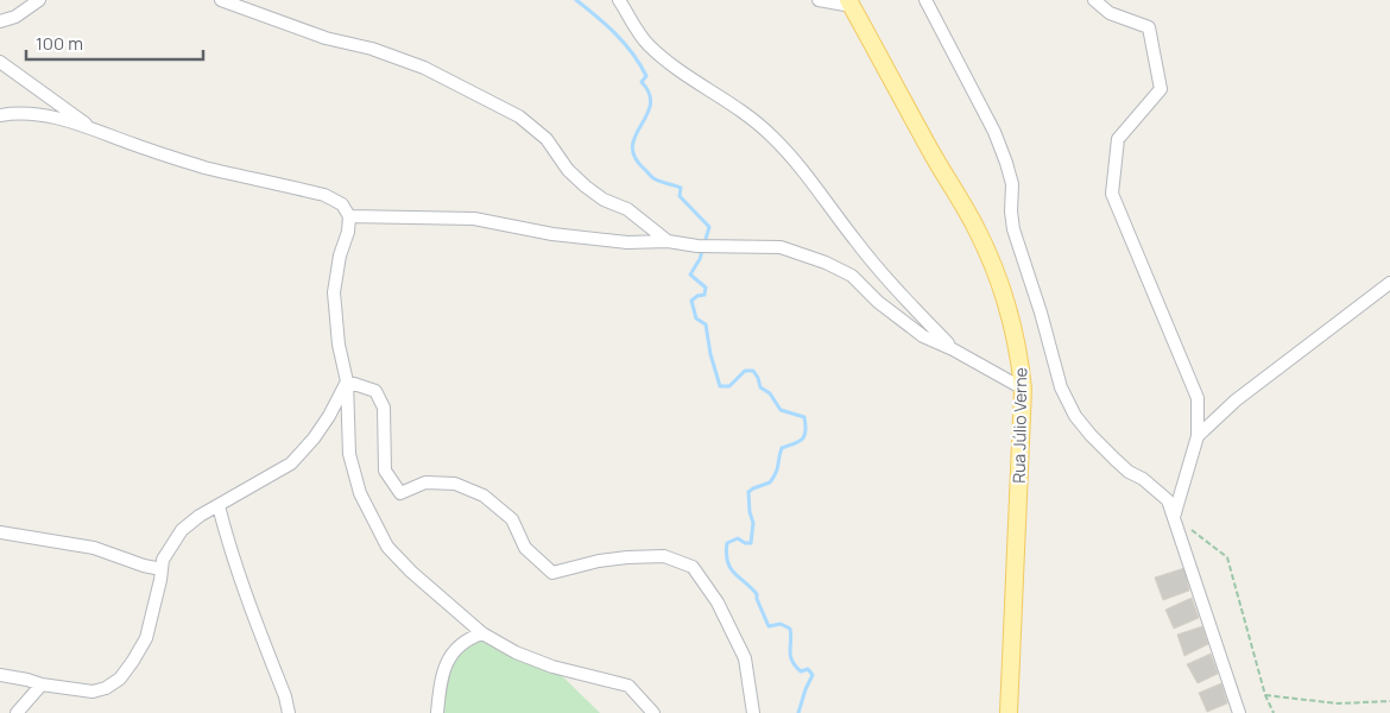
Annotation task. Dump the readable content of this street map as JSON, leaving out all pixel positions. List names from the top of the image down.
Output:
{
  "streets": {
    "main road": ["Rua Júlio Verne"]
  },
  "scale_bar": "100 m"
}
